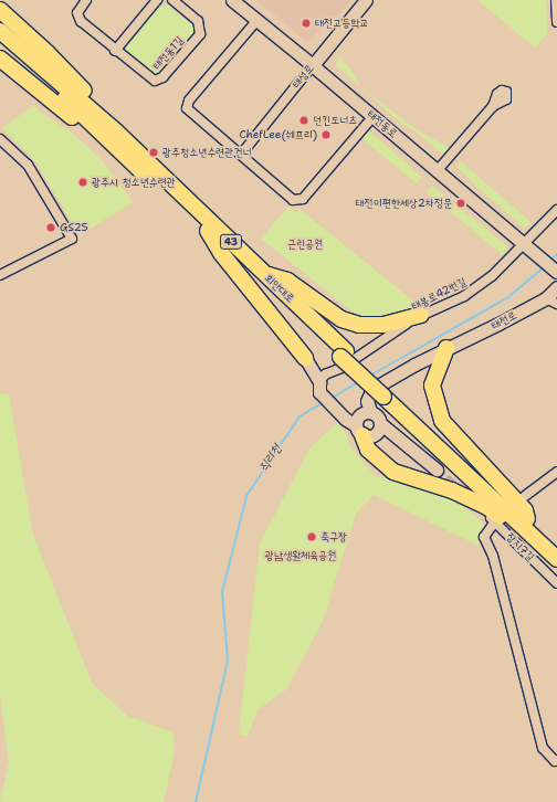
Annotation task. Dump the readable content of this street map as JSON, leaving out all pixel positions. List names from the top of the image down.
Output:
{
  "streets": {
    "highway": ["43", "회안대로"],
    "street": [
      "태전동1길",
      "태성로",
      "태전동로",
      "태봉로42번길",
      "태전로",
      "장지7길"
    ]
  },
  "crossings": [
    ["태성로", "태전동로"],
    ["태전동로", "태봉로42번길"],
    ["43", "회안대로"]
  ],
  "water": ["직리천"],
  "parks": ["근린공원", "광남생활체육공원"],
  "places": [
    "태전고등학교",
    "던킨도너츠",
    "ChefLee(쉐프리)",
    "광주청소년수련관건너",
    "광주시 청소년수련관",
    "태전이편한세상2차정문",
    "GS25",
    "축구장"
  ]
}
